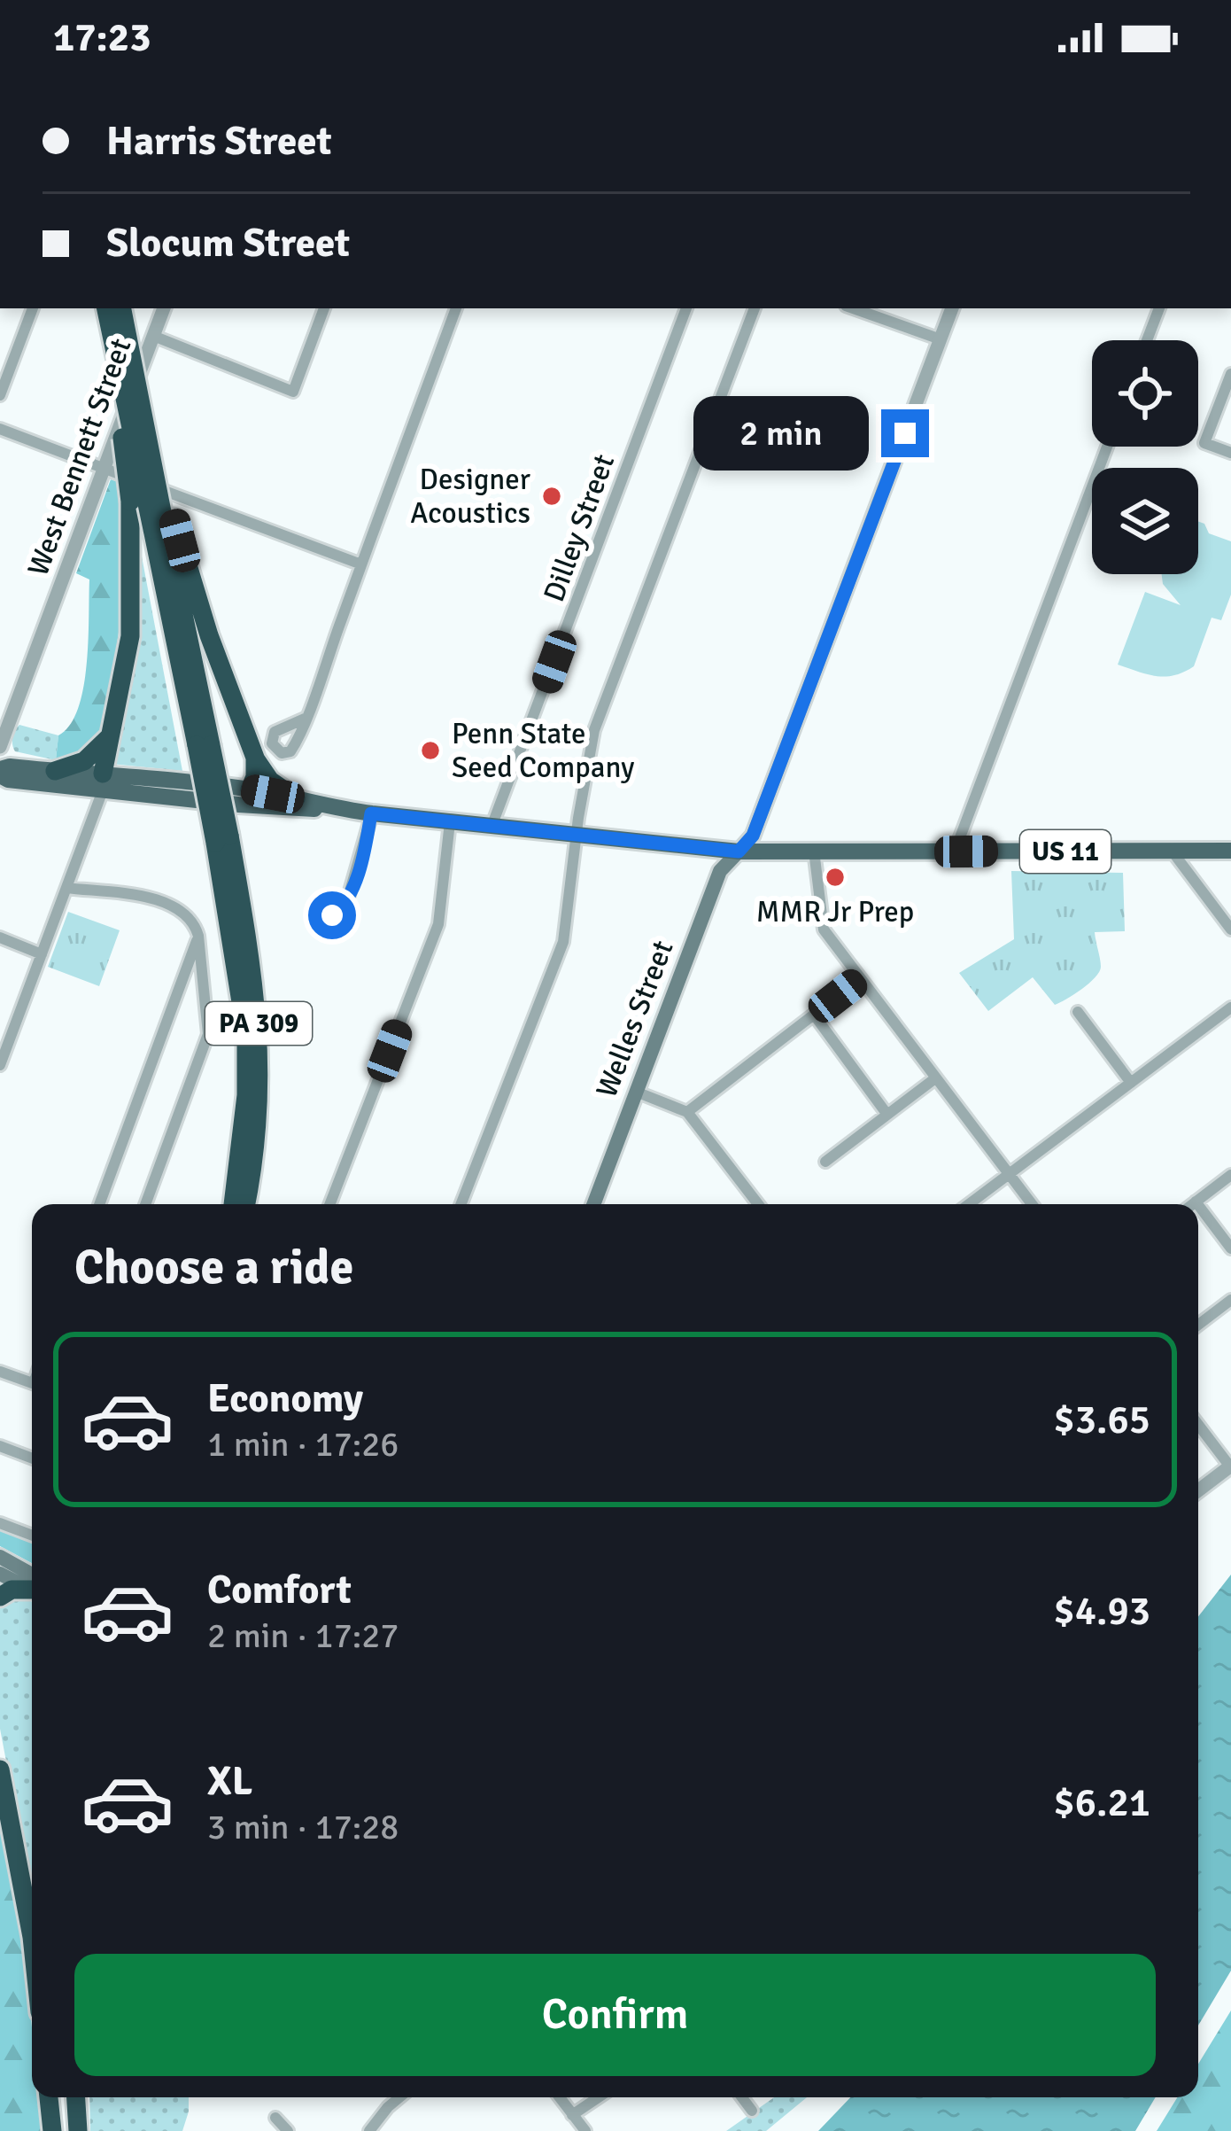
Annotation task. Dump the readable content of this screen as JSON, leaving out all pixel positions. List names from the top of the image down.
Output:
{
  "streets": {
    "highway": ["PA 309"],
    "main road": ["US 11", "Welles Street"],
    "street": ["West Bennett Street", "Dilley Street"]
  },
  "crossings": [
    ["Dilley Street", "US 11"],
    ["US 11", "Welles Street"]
  ],
  "places": ["Designer Acoustics", "Penn State Seed Company", "MMR Jr Prep"],
  "page": {
    "status": "17:23",
    "banner": ["Harris Street", "Slocum Street"],
    "bubble": "2 min",
    "heading": "Choose a ride",
    "list": [
      {
        "name": "Economy",
        "note": "1 min · 17:26",
        "value": "$3.65"
      },
      {
        "name": "Comfort",
        "note": "2 min · 17:27",
        "value": "$4.93"
      },
      {
        "name": "XL",
        "note": "3 min · 17:28",
        "value": "$6.21"
      }
    ],
    "buttons": "Confirm"
  }
}
